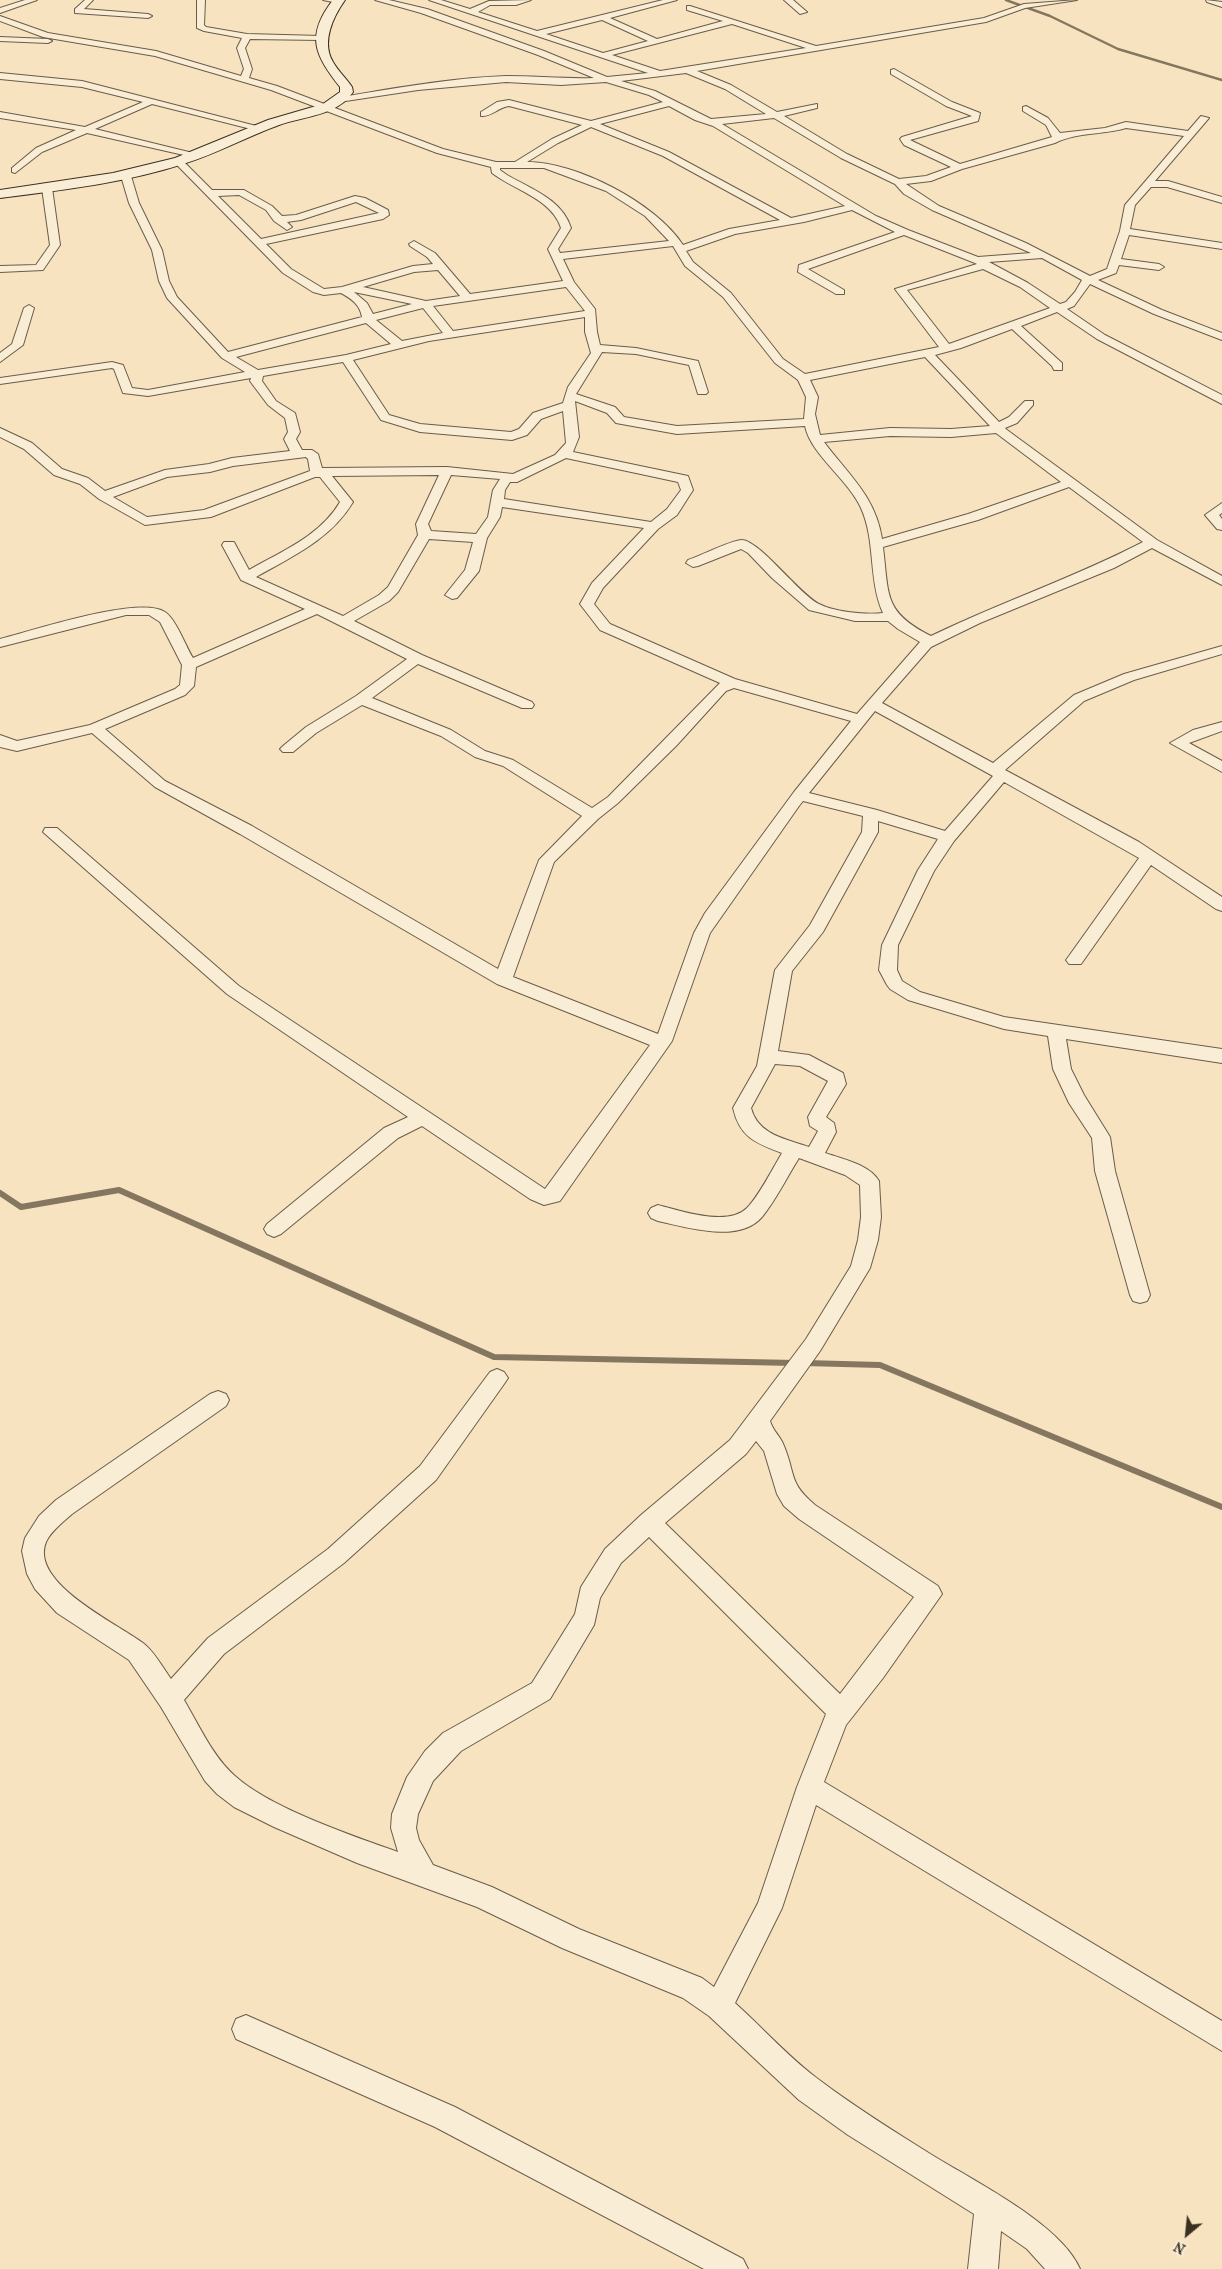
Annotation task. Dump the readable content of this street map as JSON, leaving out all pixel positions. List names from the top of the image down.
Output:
{
  "north": "bottom left"
}
